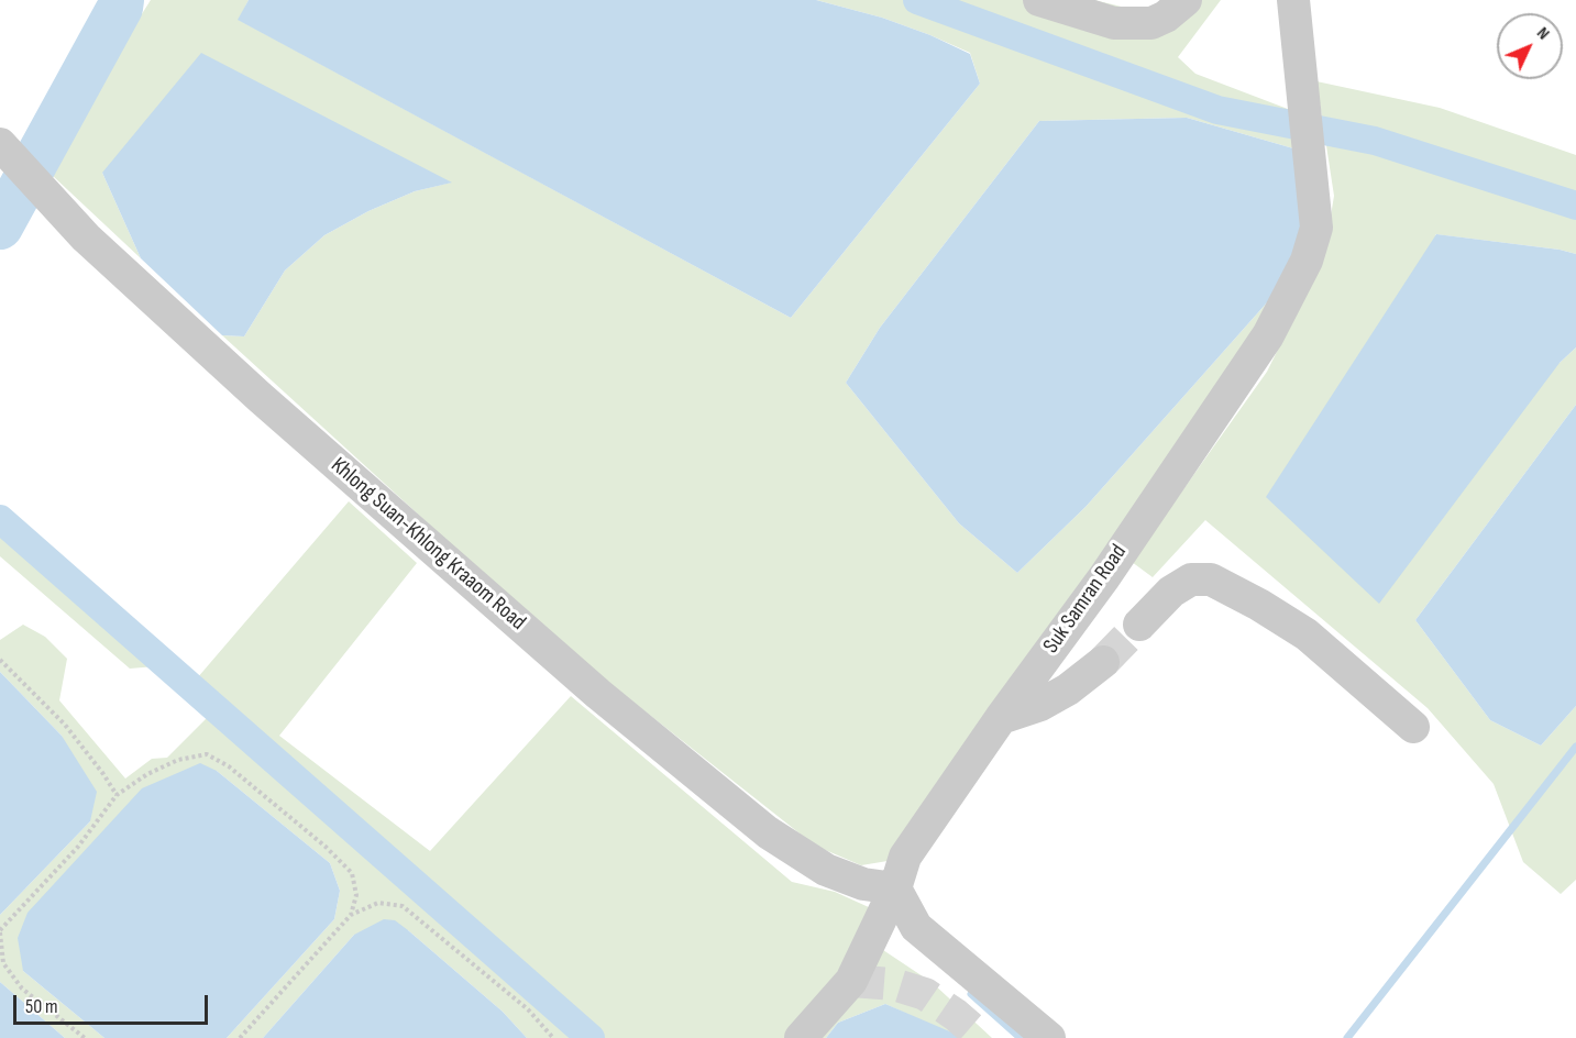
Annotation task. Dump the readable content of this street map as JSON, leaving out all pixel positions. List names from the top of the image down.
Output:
{
  "streets": {
    "street": ["Khlong Suan-Khlong Kraaom Road", "Suk Samran Road"]
  },
  "crossings": [
    ["Khlong Suan-Khlong Kraaom Road", "Suk Samran Road"]
  ],
  "scale_bar": "50 m",
  "north": "top right"
}
